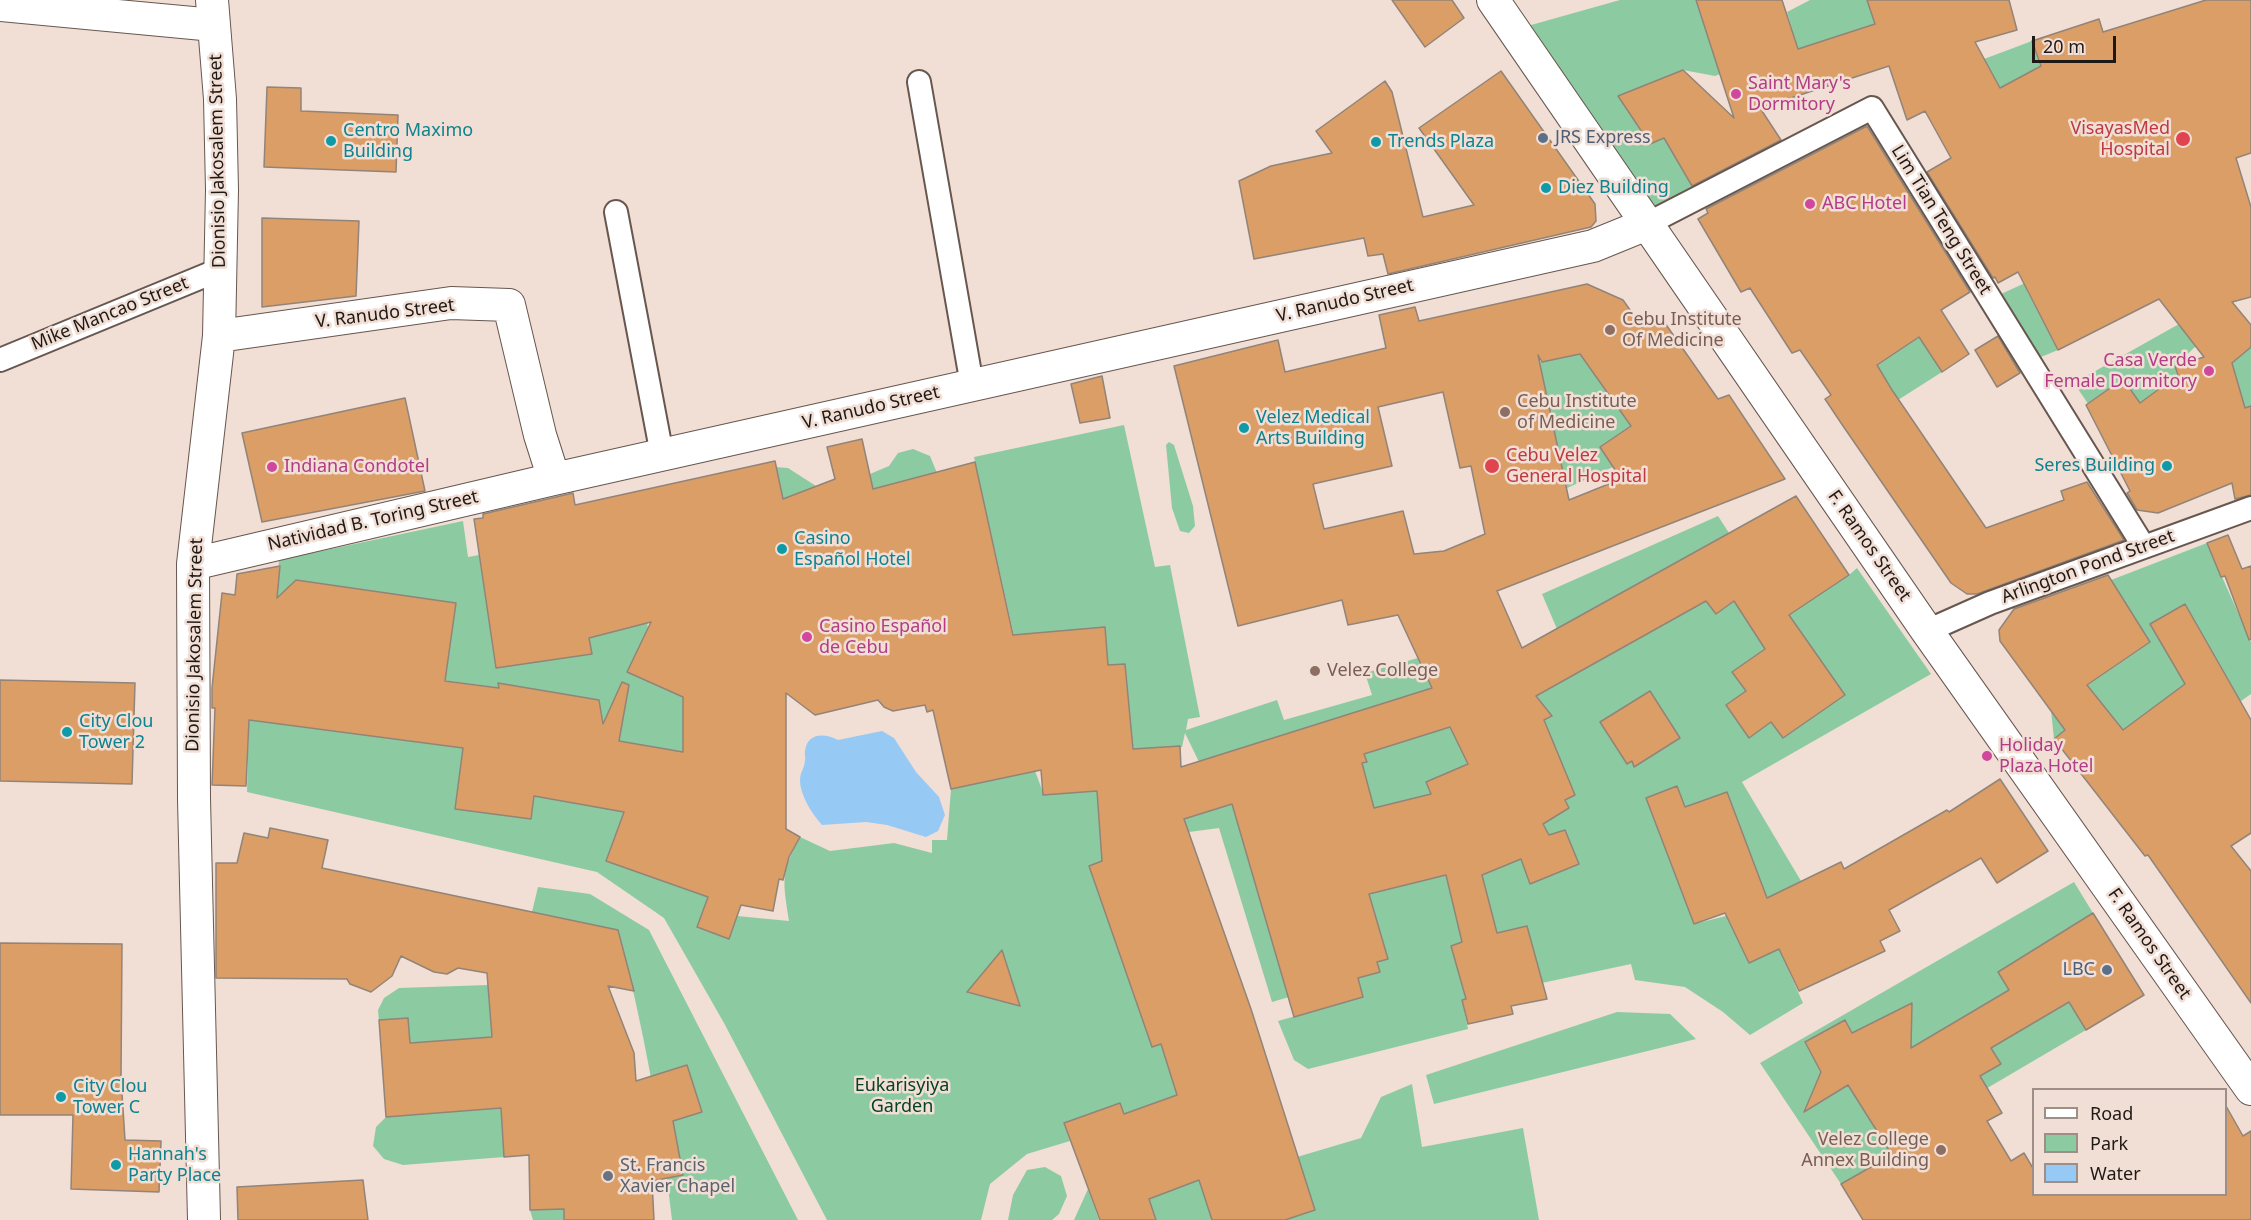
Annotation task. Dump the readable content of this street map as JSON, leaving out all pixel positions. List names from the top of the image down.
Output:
{
  "streets": {
    "street": [
      "Dionisio Jakosalem Street",
      "Lim Tian Teng Street",
      "V. Ranudo Street",
      "Mike Mancao Street",
      "Natividad B. Toring Street",
      "F. Ramos Street",
      "Arlington Pond Street"
    ]
  },
  "crossings": [
    ["Dionisio Jakosalem Street", "V. Ranudo Street"],
    ["Dionisio Jakosalem Street", "Mike Mancao Street"],
    ["Dionisio Jakosalem Street", "Natividad B. Toring Street"],
    ["Lim Tian Teng Street", "V. Ranudo Street"],
    ["Lim Tian Teng Street", "F. Ramos Street"],
    ["Lim Tian Teng Street", "Arlington Pond Street"],
    ["V. Ranudo Street", "Natividad B. Toring Street"],
    ["V. Ranudo Street", "F. Ramos Street"],
    ["F. Ramos Street", "Arlington Pond Street"]
  ],
  "parks": ["Eukarisyiya Garden"],
  "places": [
    "Saint Mary's Dormitory",
    "JRS Express",
    "VisayasMed Hospital",
    "Centro Maximo Building",
    "Trends Plaza",
    "Diez Building",
    "ABC Hotel",
    "Cebu Institute Of Medicine",
    "Casa Verde Female Dormitory",
    "Cebu Institute of Medicine",
    "Velez Medical Arts Building",
    "Cebu Velez General Hospital",
    "Seres Building",
    "Indiana Condotel",
    "Casino Español Hotel",
    "Casino Español de Cebu",
    "Velez College",
    "City Clou Tower 2",
    "Holiday Plaza Hotel",
    "LBC",
    "City Clou Tower C",
    "Velez College Annex Building",
    "Hannah's Party Place",
    "St. Francis Xavier Chapel"
  ],
  "legend": ["Road", "Park", "Water"],
  "scale_bar": "20 m"
}
